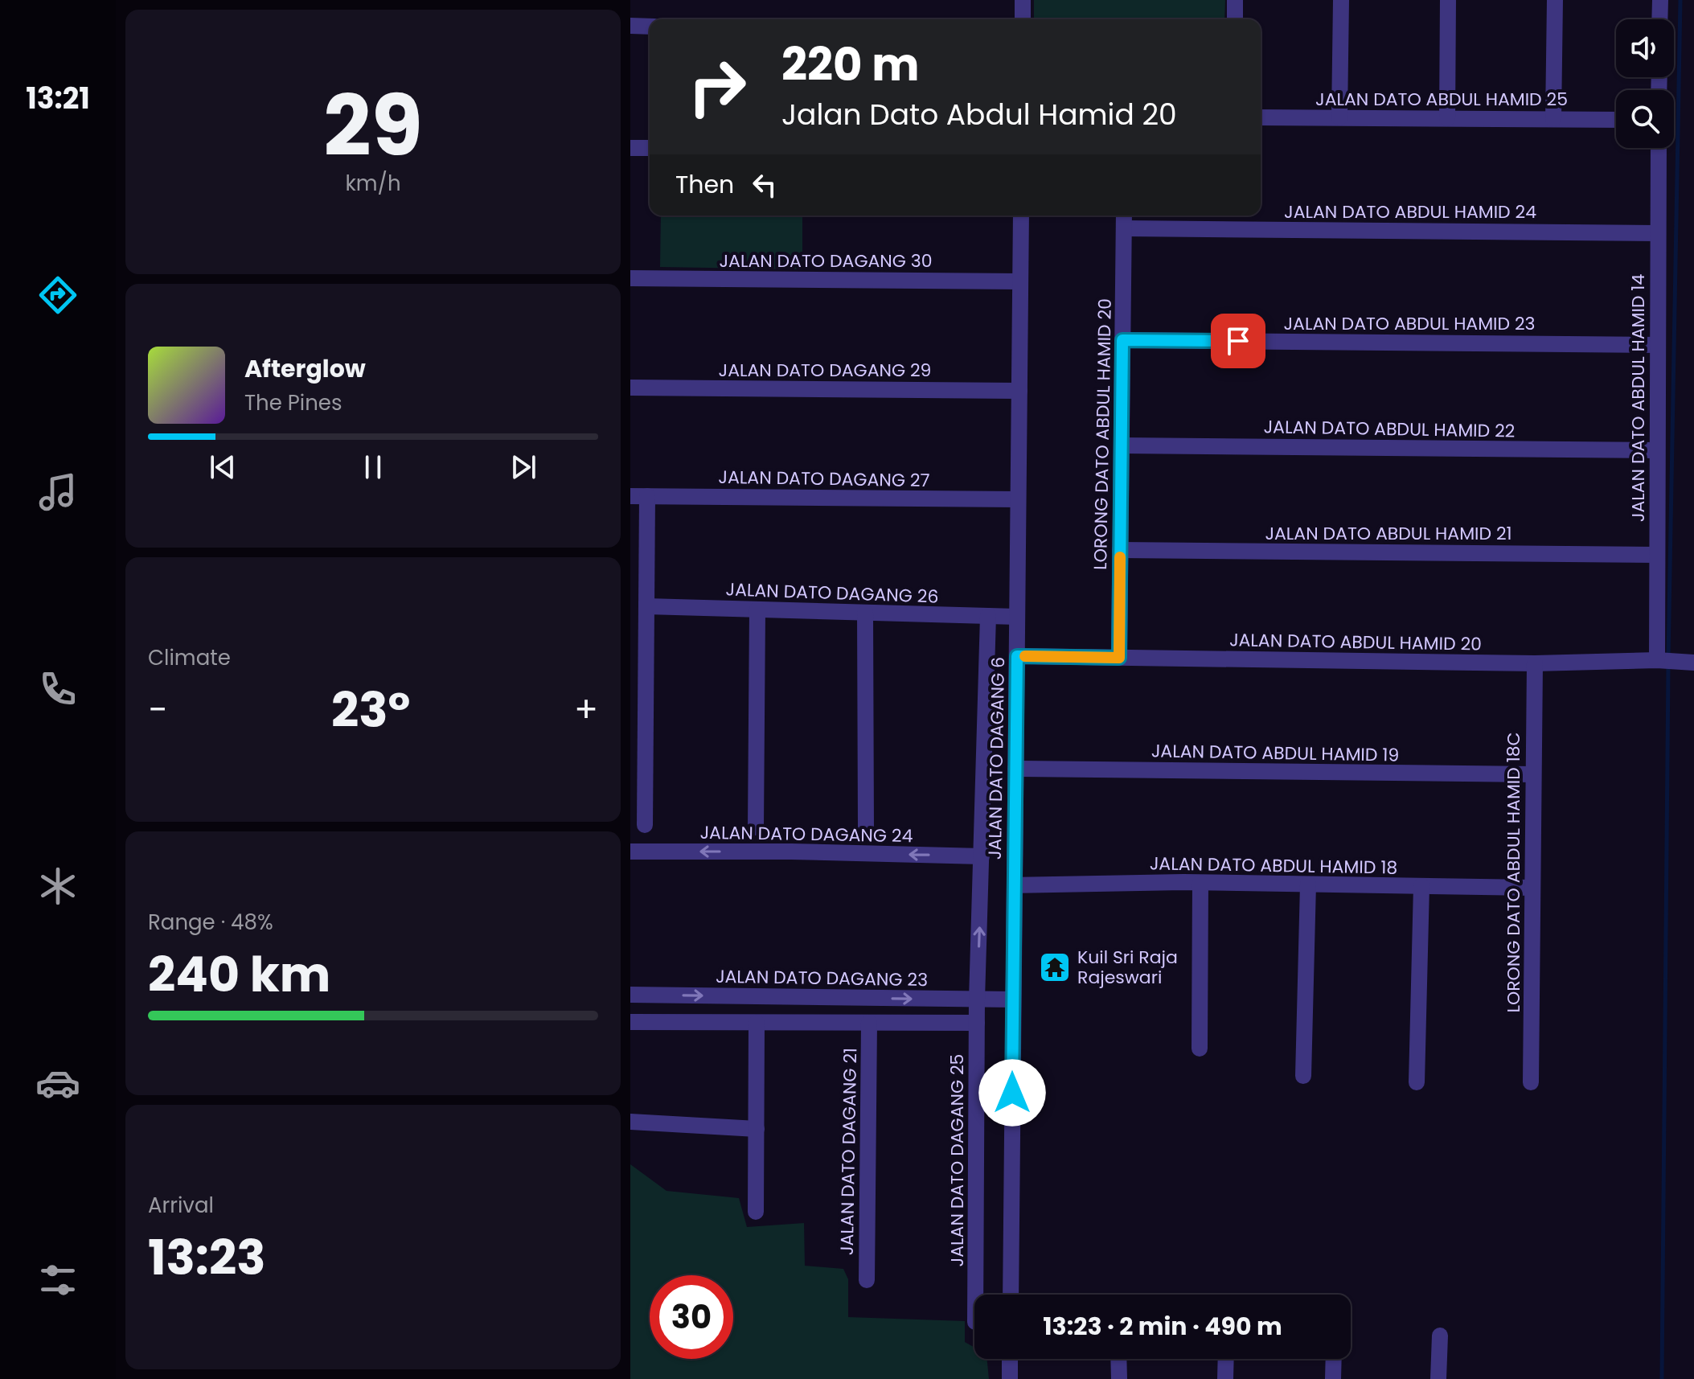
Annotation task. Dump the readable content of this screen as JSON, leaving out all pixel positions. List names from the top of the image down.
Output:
{
  "streets": {
    "street": [
      "JALAN DATO ABDUL HAMID 25",
      "JALAN DATO ABDUL HAMID 24",
      "JALAN DATO DAGANG 30",
      "JALAN DATO ABDUL HAMID 23",
      "JALAN DATO DAGANG 29",
      "JALAN DATO ABDUL HAMID 14",
      "JALAN DATO ABDUL HAMID 22",
      "LORONG DATO ABDUL HAMID 20",
      "JALAN DATO DAGANG 27",
      "JALAN DATO ABDUL HAMID 21",
      "JALAN DATO DAGANG 26",
      "JALAN DATO ABDUL HAMID 20",
      "JALAN DATO ABDUL HAMID 19",
      "JALAN DATO DAGANG 6",
      "JALAN DATO DAGANG 24",
      "JALAN DATO ABDUL HAMID 18",
      "LORONG DATO ABDUL HAMID 18C",
      "JALAN DATO DAGANG 23",
      "JALAN DATO DAGANG 21",
      "JALAN DATO DAGANG 25"
    ]
  },
  "crossings": [
    ["JALAN DATO ABDUL HAMID 24", "JALAN DATO ABDUL HAMID 14"],
    ["JALAN DATO ABDUL HAMID 24", "LORONG DATO ABDUL HAMID 20"],
    ["JALAN DATO DAGANG 30", "JALAN DATO DAGANG 6"],
    ["JALAN DATO ABDUL HAMID 23", "JALAN DATO ABDUL HAMID 14"],
    ["JALAN DATO ABDUL HAMID 23", "LORONG DATO ABDUL HAMID 20"],
    ["JALAN DATO DAGANG 29", "JALAN DATO DAGANG 6"],
    ["JALAN DATO ABDUL HAMID 14", "JALAN DATO ABDUL HAMID 22"],
    ["JALAN DATO ABDUL HAMID 14", "JALAN DATO ABDUL HAMID 21"],
    ["JALAN DATO ABDUL HAMID 14", "JALAN DATO ABDUL HAMID 20"],
    ["JALAN DATO ABDUL HAMID 22", "LORONG DATO ABDUL HAMID 20"],
    ["LORONG DATO ABDUL HAMID 20", "JALAN DATO ABDUL HAMID 21"],
    ["LORONG DATO ABDUL HAMID 20", "JALAN DATO ABDUL HAMID 20"],
    ["JALAN DATO DAGANG 27", "JALAN DATO DAGANG 6"],
    ["JALAN DATO DAGANG 26", "JALAN DATO DAGANG 6"],
    ["JALAN DATO ABDUL HAMID 20", "JALAN DATO DAGANG 6"],
    ["JALAN DATO ABDUL HAMID 20", "LORONG DATO ABDUL HAMID 18C"],
    ["JALAN DATO ABDUL HAMID 19", "JALAN DATO DAGANG 6"],
    ["JALAN DATO ABDUL HAMID 19", "LORONG DATO ABDUL HAMID 18C"],
    ["JALAN DATO DAGANG 6", "JALAN DATO ABDUL HAMID 18"],
    ["JALAN DATO DAGANG 6", "JALAN DATO DAGANG 23"],
    ["JALAN DATO DAGANG 24", "JALAN DATO DAGANG 25"],
    ["JALAN DATO ABDUL HAMID 18", "LORONG DATO ABDUL HAMID 18C"],
    ["JALAN DATO DAGANG 23", "JALAN DATO DAGANG 25"]
  ],
  "one_way": ["JALAN DATO DAGANG 24"],
  "places": {
    "temple": ["Kuil Sri Raja Rajeswari"]
  },
  "page": {
    "tabs": "13:21",
    "tile": [
      ["29", "km/h"],
      "Climate",
      ["Range · 48%", "240 km"],
      ["Arrival", "13:23"]
    ],
    "turn": ["220 m", "Jalan Dato Abdul Hamid 20"],
    "then": "Then",
    "song": ["Afterglow", "The Pines"],
    "heat": ["−", "23°", "+"],
    "limit": "30",
    "trip": "13:23 · 2 min · 490 m"
  }
}
